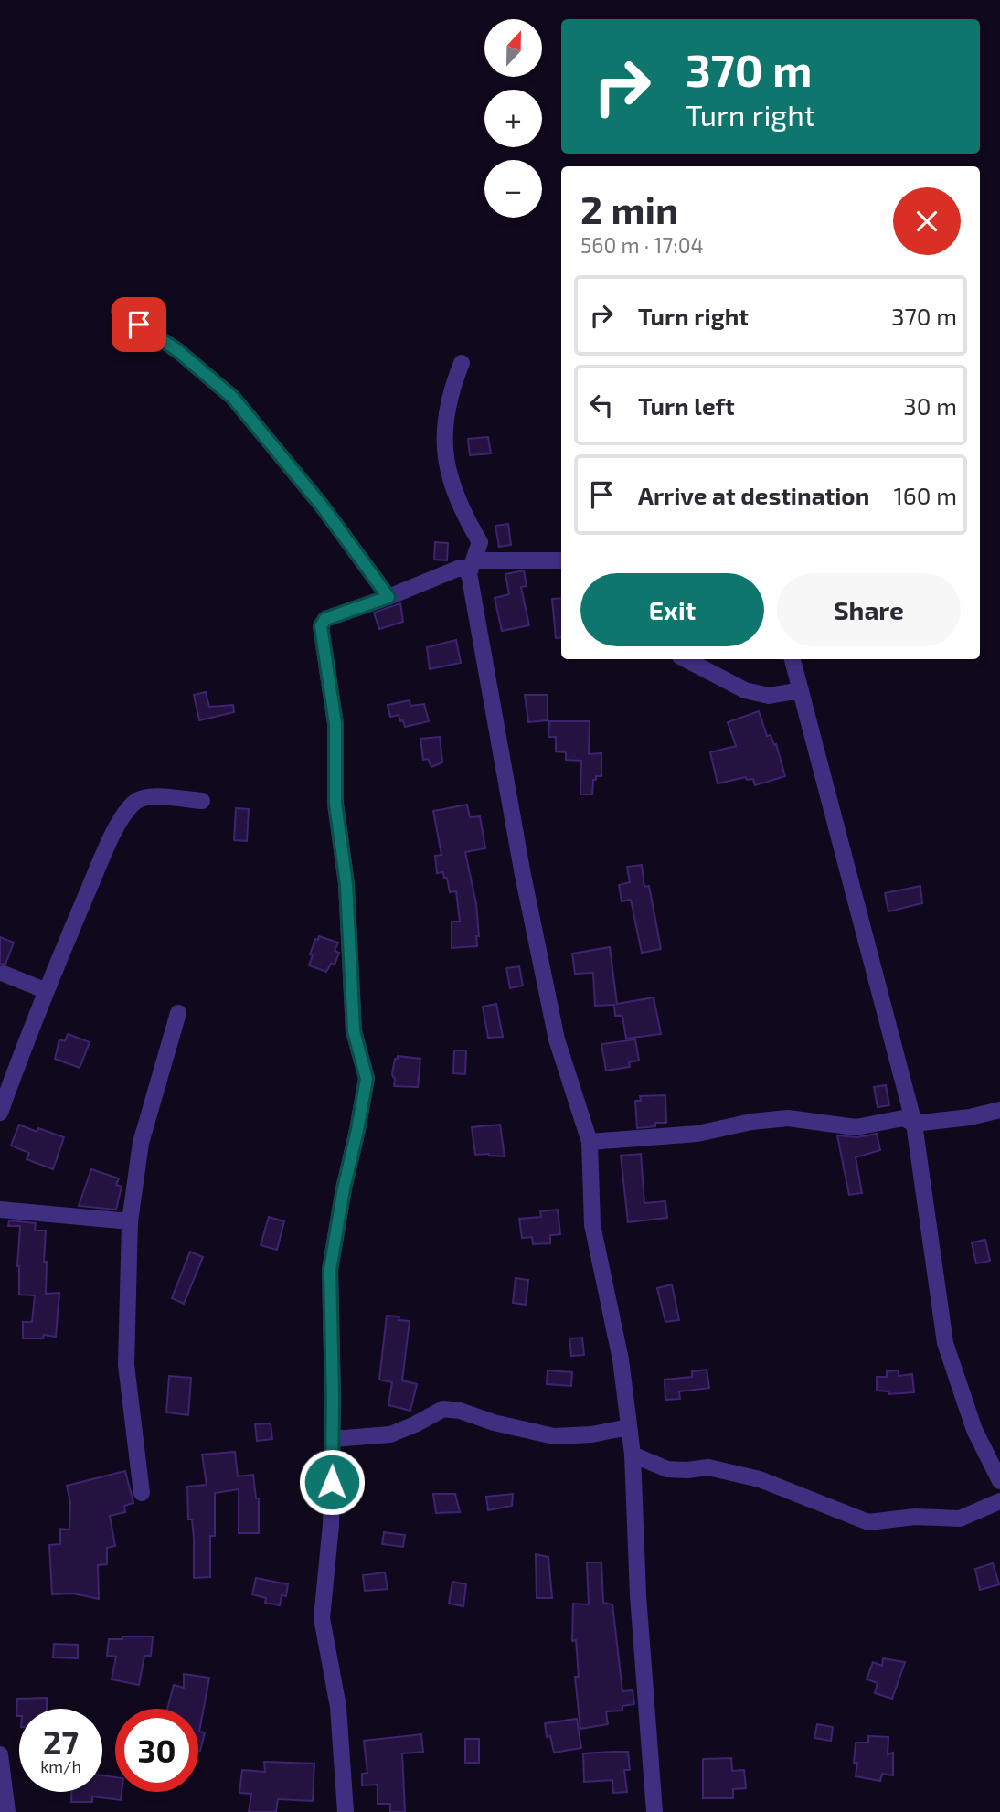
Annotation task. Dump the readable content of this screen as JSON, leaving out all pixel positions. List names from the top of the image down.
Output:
{
  "north": "top",
  "page": {
    "map_buttons": ["+", "−"],
    "turn": ["370 m", "Turn right"],
    "heading": ["2 min", "560 m · 17:04"],
    "list": [
      {
        "name": "Turn right",
        "value": "370 m"
      },
      {
        "name": "Turn left",
        "value": "30 m"
      },
      {
        "name": "Arrive at destination",
        "value": "160 m"
      }
    ],
    "buttons": ["Exit", "Share"],
    "speed": "27 km/h",
    "limit": "30"
  }
}
